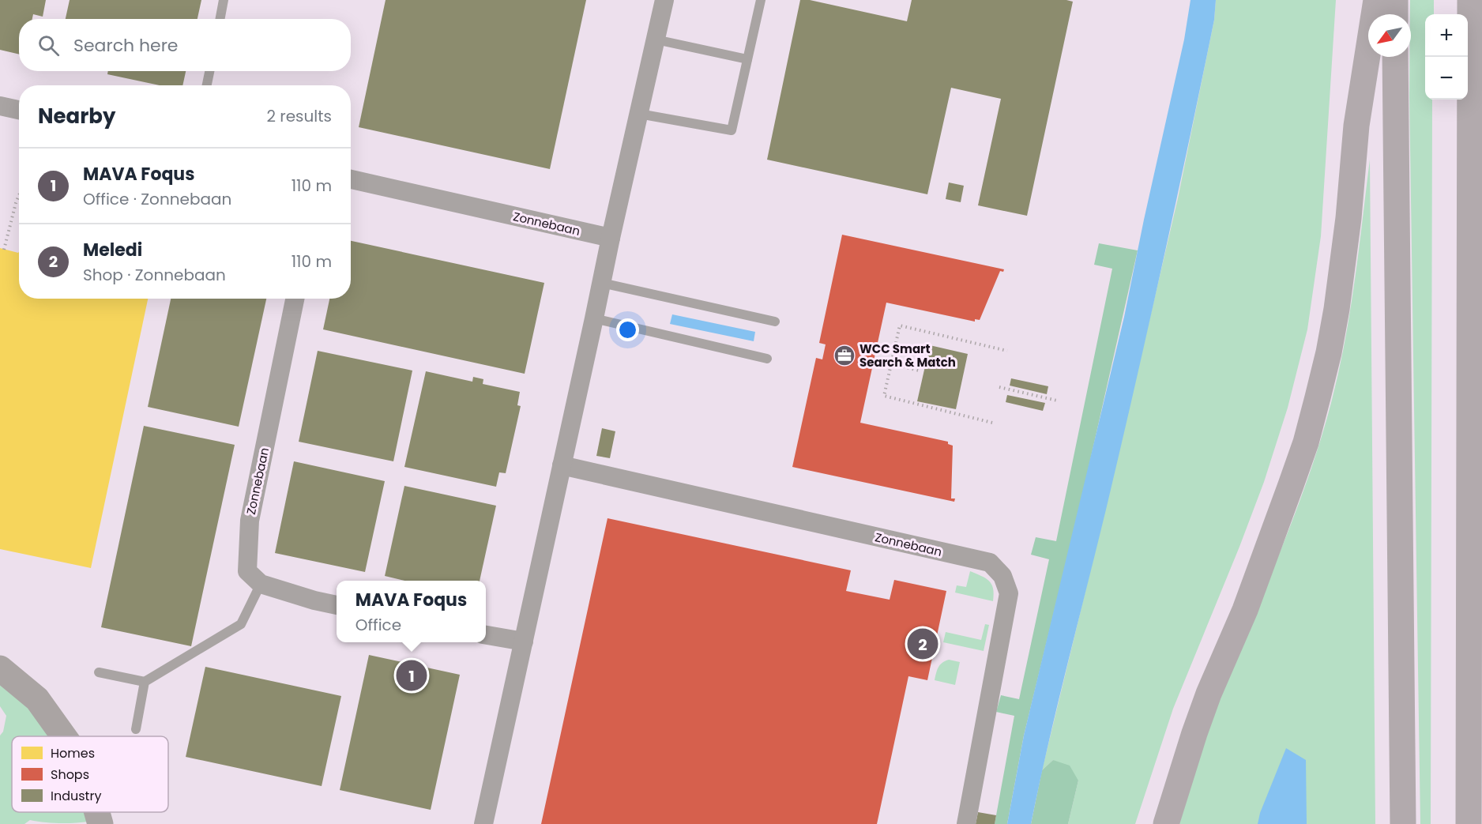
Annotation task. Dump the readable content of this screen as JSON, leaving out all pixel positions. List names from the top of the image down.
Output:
{
  "streets": {
    "street": ["Zonnebaan"]
  },
  "places": {
    "office": ["WCC Smart Search & Match"]
  },
  "legend": ["Homes", "Shops", "Industry"],
  "north": "bottom left",
  "page": {
    "map_buttons": ["+", "−"],
    "search": "Search here",
    "heading": ["Nearby", "2 results"],
    "list": [
      {
        "mark": "1",
        "name": "MAVA Foqus",
        "note": "Office · Zonnebaan",
        "value": "110 m"
      },
      {
        "mark": "2",
        "name": "Meledi",
        "note": "Shop · Zonnebaan",
        "value": "110 m"
      }
    ],
    "popup": ["MAVA Foqus", "Office"],
    "pins": ["2", "1"]
  }
}
